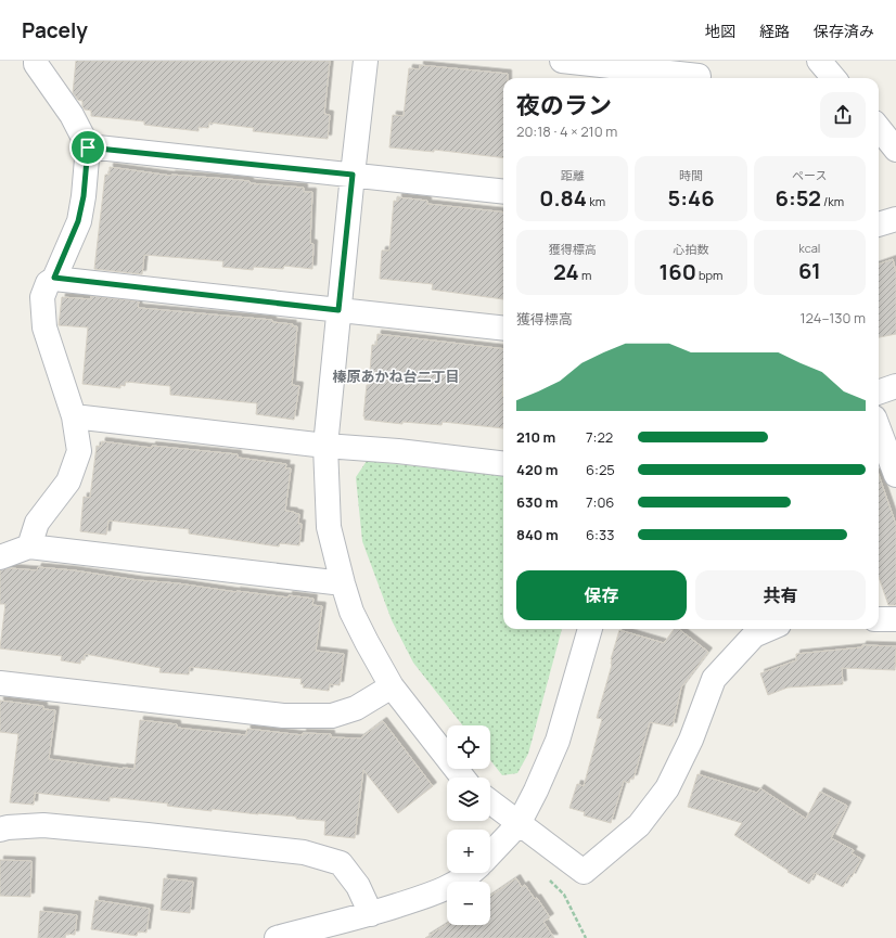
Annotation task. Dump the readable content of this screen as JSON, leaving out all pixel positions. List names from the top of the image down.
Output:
{
  "districts": ["榛原あかね台二丁目"],
  "page": {
    "header": "Pacely",
    "nav": ["地図", "経路", "保存済み"],
    "heading": ["夜のラン", "20:18 · 4 × 210 m"],
    "stats": [
      ["距離", "0.84 km"],
      ["時間", "5:46"],
      ["ペース", "6:52 /km"],
      ["獲得標高", "24 m"],
      ["心拍数", "160 bpm"],
      ["kcal", "61"]
    ],
    "chart": ["獲得標高", "124–130 m"],
    "list": [
      {
        "name": "210 m",
        "note": "7:22"
      },
      {
        "name": "420 m",
        "note": "6:25"
      },
      {
        "name": "630 m",
        "note": "7:06"
      },
      {
        "name": "840 m",
        "note": "6:33"
      }
    ],
    "buttons": ["保存", "共有"],
    "map_buttons": ["+", "−"]
  }
}
